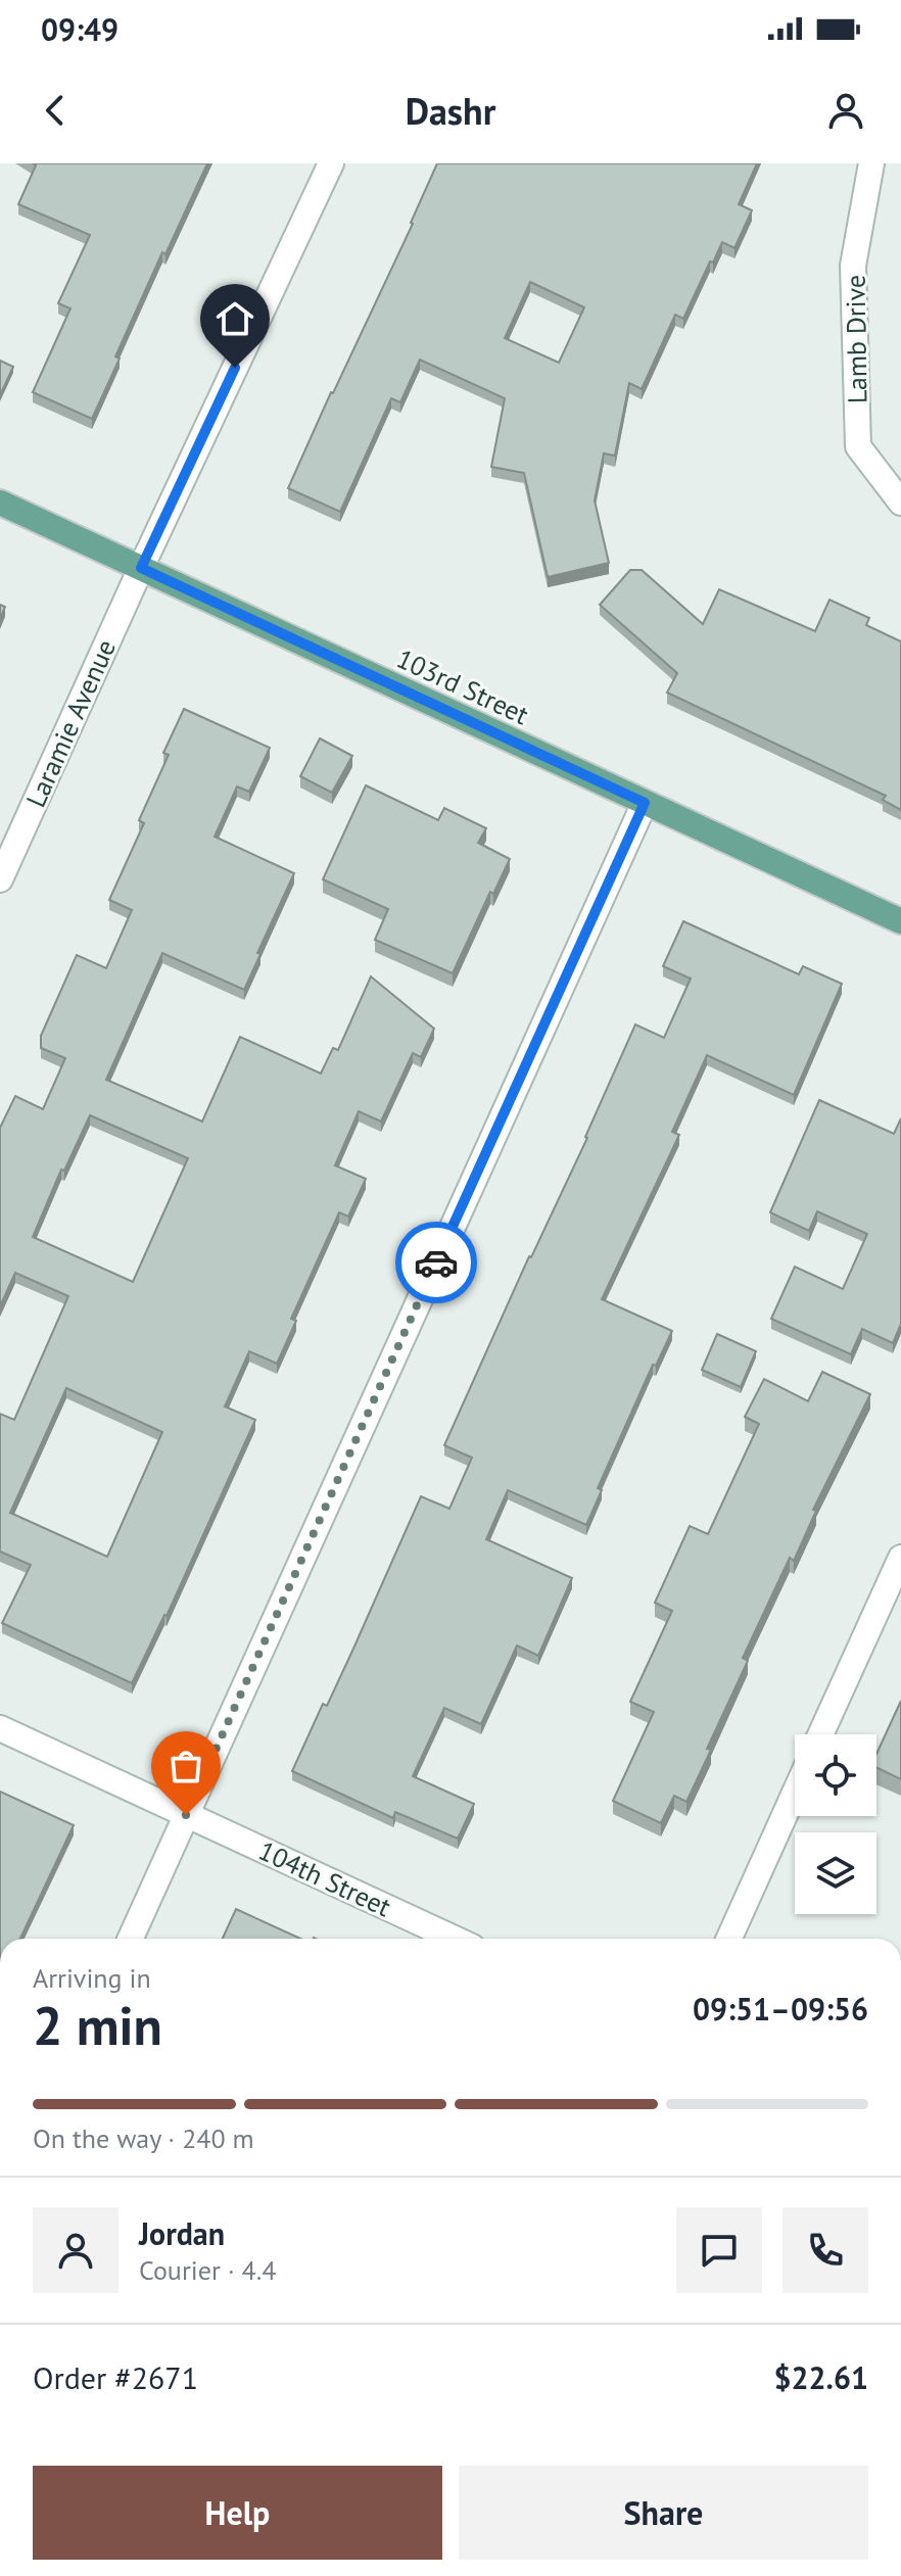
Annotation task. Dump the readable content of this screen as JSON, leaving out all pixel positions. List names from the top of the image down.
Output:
{
  "streets": {
    "main road": ["103rd Street"],
    "street": ["Lamb Drive", "Laramie Avenue", "104th Street"]
  },
  "crossings": [
    ["103rd Street", "Laramie Avenue"]
  ],
  "page": {
    "status": "09:49",
    "header": "Dashr",
    "heading": ["2 min", "Arriving in", "09:51–09:56"],
    "panel": [
      "Jordan",
      "Courier · 4.4",
      "Order #2671",
      "$22.61"
    ],
    "bar": "On the way · 240 m",
    "buttons": ["Help", "Share"]
  }
}
